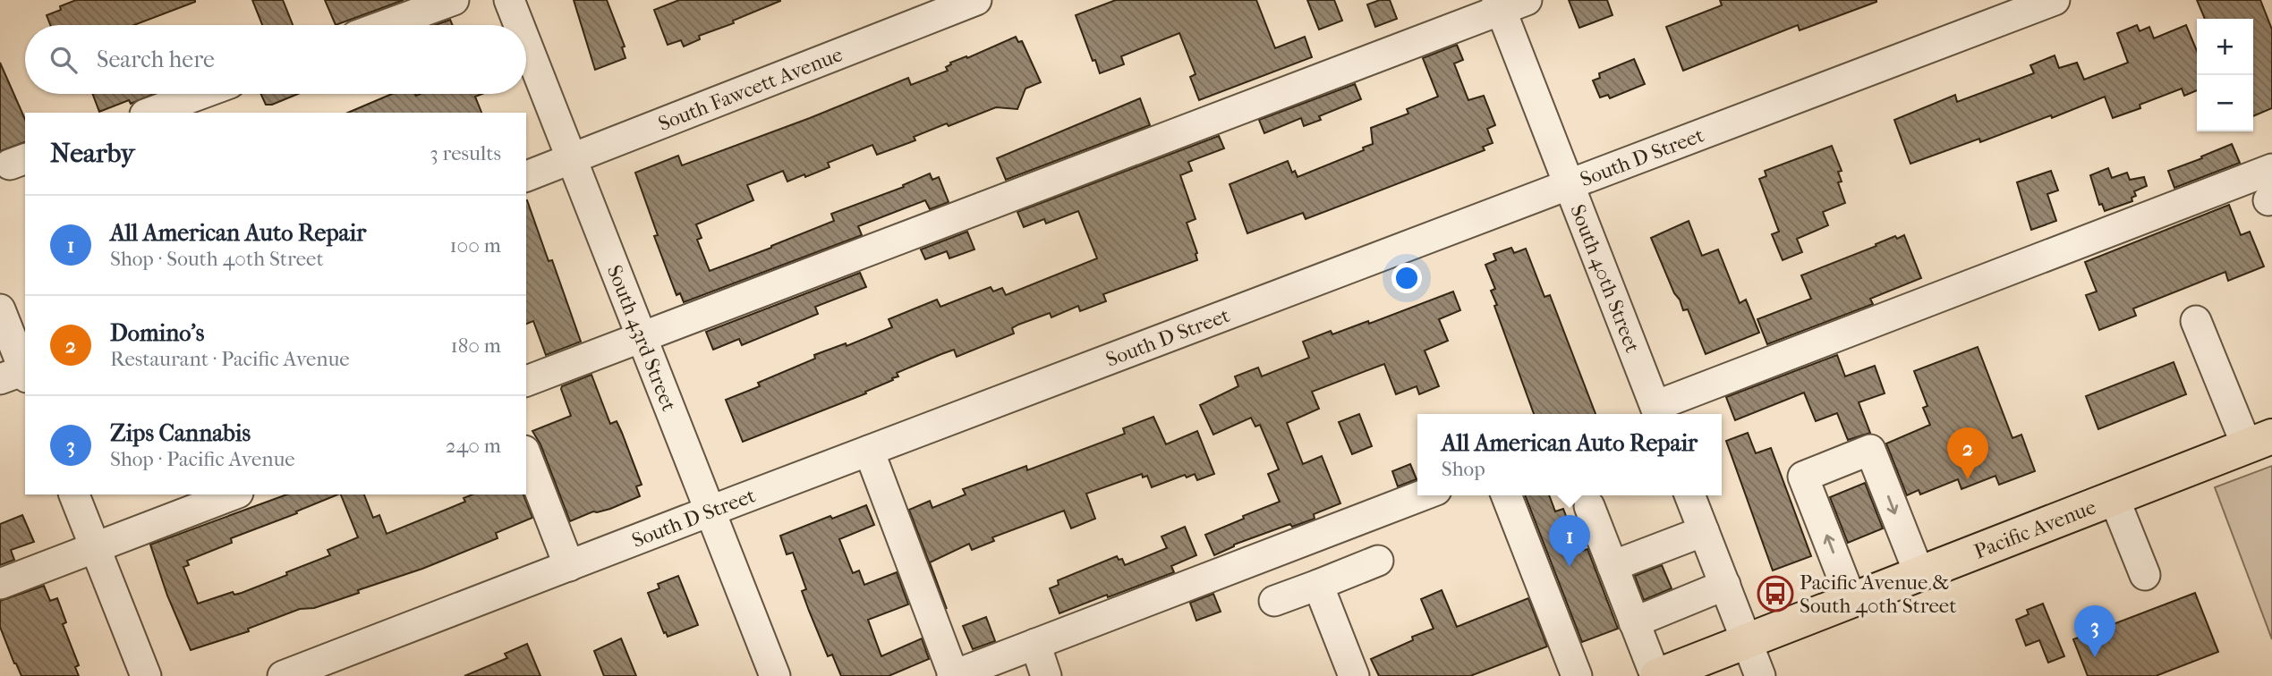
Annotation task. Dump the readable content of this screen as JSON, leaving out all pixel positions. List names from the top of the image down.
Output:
{
  "streets": {
    "main road": ["Pacific Avenue"],
    "street": [
      "South Fawcett Avenue",
      "South D Street",
      "South 40th Street",
      "South 43rd Street"
    ]
  },
  "crossings": [
    ["South Fawcett Avenue", "South 43rd Street"],
    ["South D Street", "South 40th Street"],
    ["South D Street", "South 43rd Street"]
  ],
  "places": {
    "bus stop": ["Pacific Avenue & South 40th Street"]
  },
  "page": {
    "map_buttons": ["+", "−"],
    "search": "Search here",
    "heading": ["Nearby", "3 results"],
    "list": [
      {
        "mark": "1",
        "name": "All American Auto Repair",
        "note": "Shop · South 40th Street",
        "value": "100 m"
      },
      {
        "mark": "2",
        "name": "Domino's",
        "note": "Restaurant · Pacific Avenue",
        "value": "180 m"
      },
      {
        "mark": "3",
        "name": "Zips Cannabis",
        "note": "Shop · Pacific Avenue",
        "value": "240 m"
      }
    ],
    "popup": ["All American Auto Repair", "Shop"],
    "pins": ["2", "1", "3"]
  }
}
